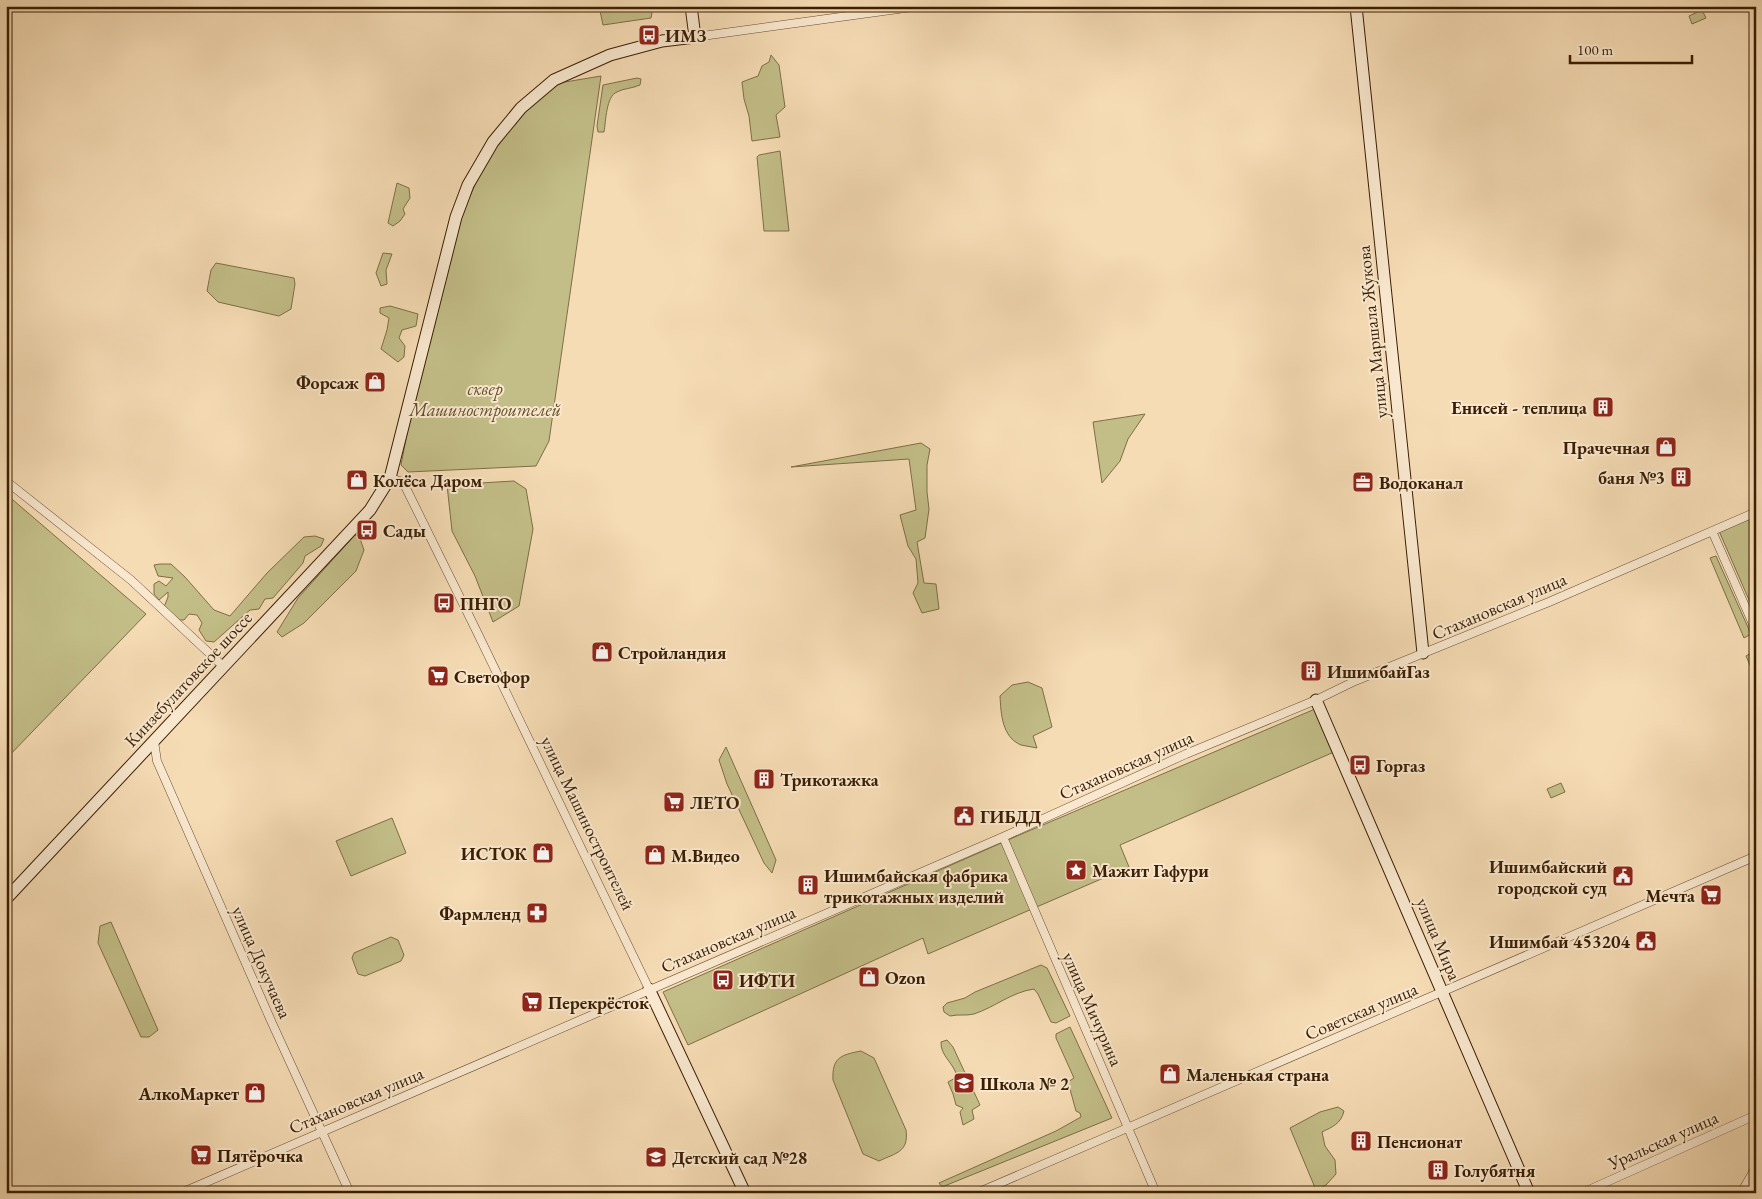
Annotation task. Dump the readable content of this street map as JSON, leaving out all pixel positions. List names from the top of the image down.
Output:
{
  "streets": {
    "street": [
      "улица Маршала Жукова",
      "Стахановская улица",
      "Кинзебулатовское шоссе",
      "улица Машиностроителей",
      "улица Мира",
      "улица Докучаева",
      "улица Мичурина",
      "Советская улица",
      "Уральская улица"
    ]
  },
  "crossings": [
    ["улица Маршала Жукова", "Стахановская улица"],
    ["Стахановская улица", "улица Машиностроителей"],
    ["Стахановская улица", "улица Мира"],
    ["Стахановская улица", "улица Докучаева"],
    ["Стахановская улица", "улица Мичурина"],
    ["Кинзебулатовское шоссе", "улица Машиностроителей"],
    ["Кинзебулатовское шоссе", "улица Докучаева"],
    ["улица Мира", "Советская улица"],
    ["улица Мичурина", "Советская улица"]
  ],
  "parks": ["сквер Машиностроителей"],
  "places": {
    "bus stop": [
      "ИМЗ",
      "Сады",
      "ПНГО",
      "Горгаз",
      "ИФТИ"
    ],
    "shop": [
      "Форсаж",
      "Прачечная",
      "Колёса Даром",
      "Стройландия",
      "ИСТОК",
      "М.Видео",
      "Ozon",
      "Маленькая страна",
      "АлкоМаркет"
    ],
    "building": [
      "Енисей - теплица",
      "баня №3",
      "ИшимбайГаз",
      "Трикотажка",
      "Ишимбайская фабрика трикотажных изделий",
      "Пенсионат",
      "Голубятня"
    ],
    "office": ["Водоканал"],
    "supermarket": [
      "Светофор",
      "ЛЕТО",
      "Мечта",
      "Перекрёсток",
      "Пятёрочка"
    ],
    "public building": ["ГИБДД", "Ишимбайский городской суд", "Ишимбай 453204"],
    "place": ["Мажит Гафури"],
    "pharmacy": ["Фармленд"],
    "school or university": ["Школа № 2", "Детский сад №28"]
  },
  "scale_bar": "100 m"
}
